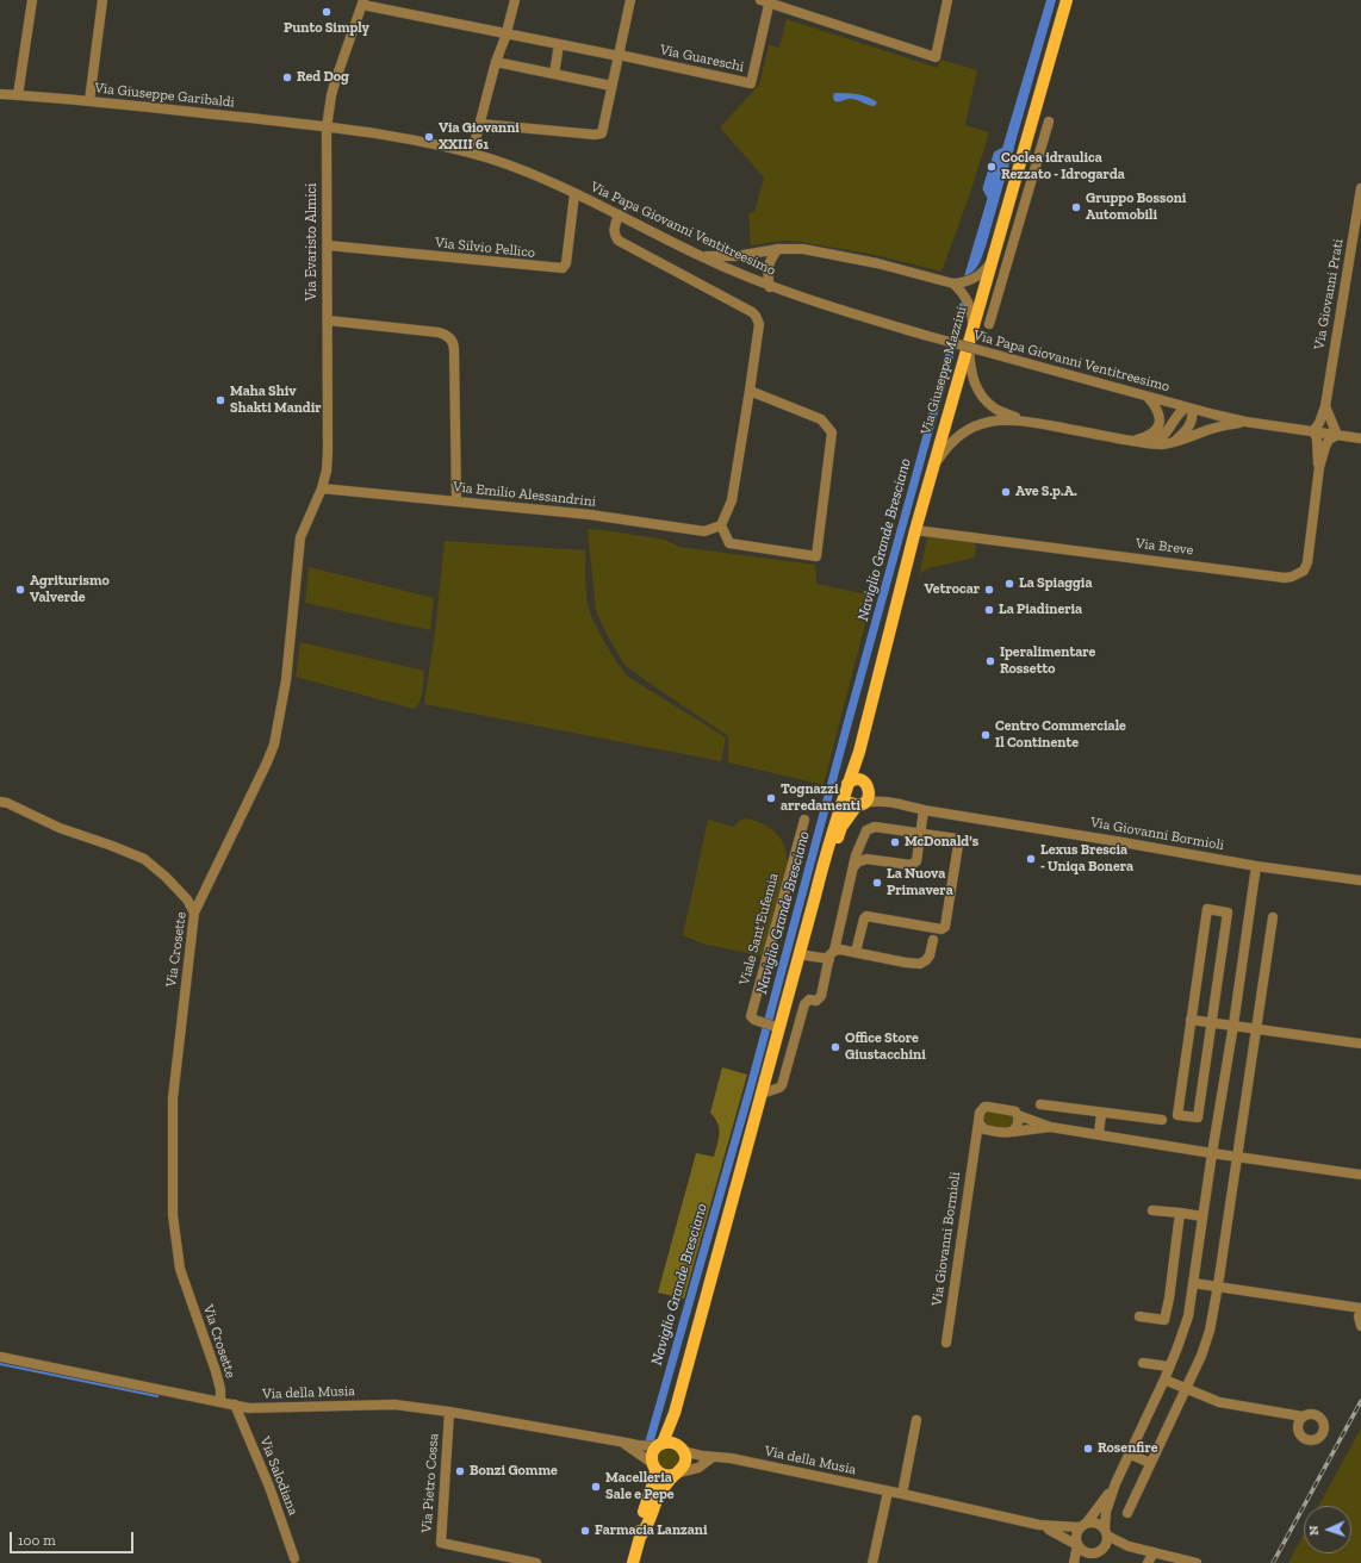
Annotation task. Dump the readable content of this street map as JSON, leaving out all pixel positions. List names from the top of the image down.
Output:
{
  "streets": {
    "main road": ["Via Giuseppe Mazzini"],
    "street": [
      "Via Guareschi",
      "Via Giuseppe Garibaldi",
      "Via Papa Giovanni Ventitreesimo",
      "Via Evaristo Almici",
      "Via Silvio Pellico",
      "Via Giovanni Prati",
      "Via Emilio Alessandrini",
      "Via Breve",
      "Via Giovanni Bormioli",
      "Viale Sant'Eufemia",
      "Via Crosette",
      "Via della Musia",
      "Via Salodiana",
      "Via Pietro Cossa"
    ]
  },
  "crossings": [
    ["Via Guareschi", "Via Evaristo Almici"],
    ["Via Giuseppe Garibaldi", "Via Papa Giovanni Ventitreesimo"],
    ["Via Giuseppe Garibaldi", "Via Evaristo Almici"],
    ["Via Papa Giovanni Ventitreesimo", "Via Evaristo Almici"],
    ["Via Papa Giovanni Ventitreesimo", "Via Silvio Pellico"],
    ["Via Papa Giovanni Ventitreesimo", "Via Giovanni Prati"],
    ["Via Evaristo Almici", "Via Silvio Pellico"],
    ["Via Evaristo Almici", "Via Emilio Alessandrini"],
    ["Via Evaristo Almici", "Via Crosette"],
    ["Via Giuseppe Mazzini", "Via Breve"],
    ["Via Emilio Alessandrini", "Via Crosette"],
    ["Via Crosette", "Via della Musia"],
    ["Via della Musia", "Via Salodiana"],
    ["Via della Musia", "Via Pietro Cossa"]
  ],
  "water": ["Naviglio Grande Bresciano"],
  "places": [
    "Punto Simply",
    "Red Dog",
    "Via Giovanni XXIII 61",
    "Coclea idraulica Rezzato - Idrogarda",
    "Gruppo Bossoni Automobili",
    "Maha Shiv Shakti Mandir",
    "Ave S.p.A.",
    "La Spiaggia",
    "Agriturismo Valverde",
    "Vetrocar",
    "La Piadineria",
    "Iperalimentare Rossetto",
    "Centro Commerciale Il Continente",
    "Tognazzi arredamenti",
    "McDonald's",
    "Lexus Brescia - Uniqa Bonera",
    "La Nuova Primavera",
    "Office Store Giustacchini",
    "Rosenfire",
    "Bonzi Gomme",
    "Macelleria Sale e Pepe",
    "Farmacia Lanzani"
  ],
  "scale_bar": "100 m",
  "north": "left"
}
